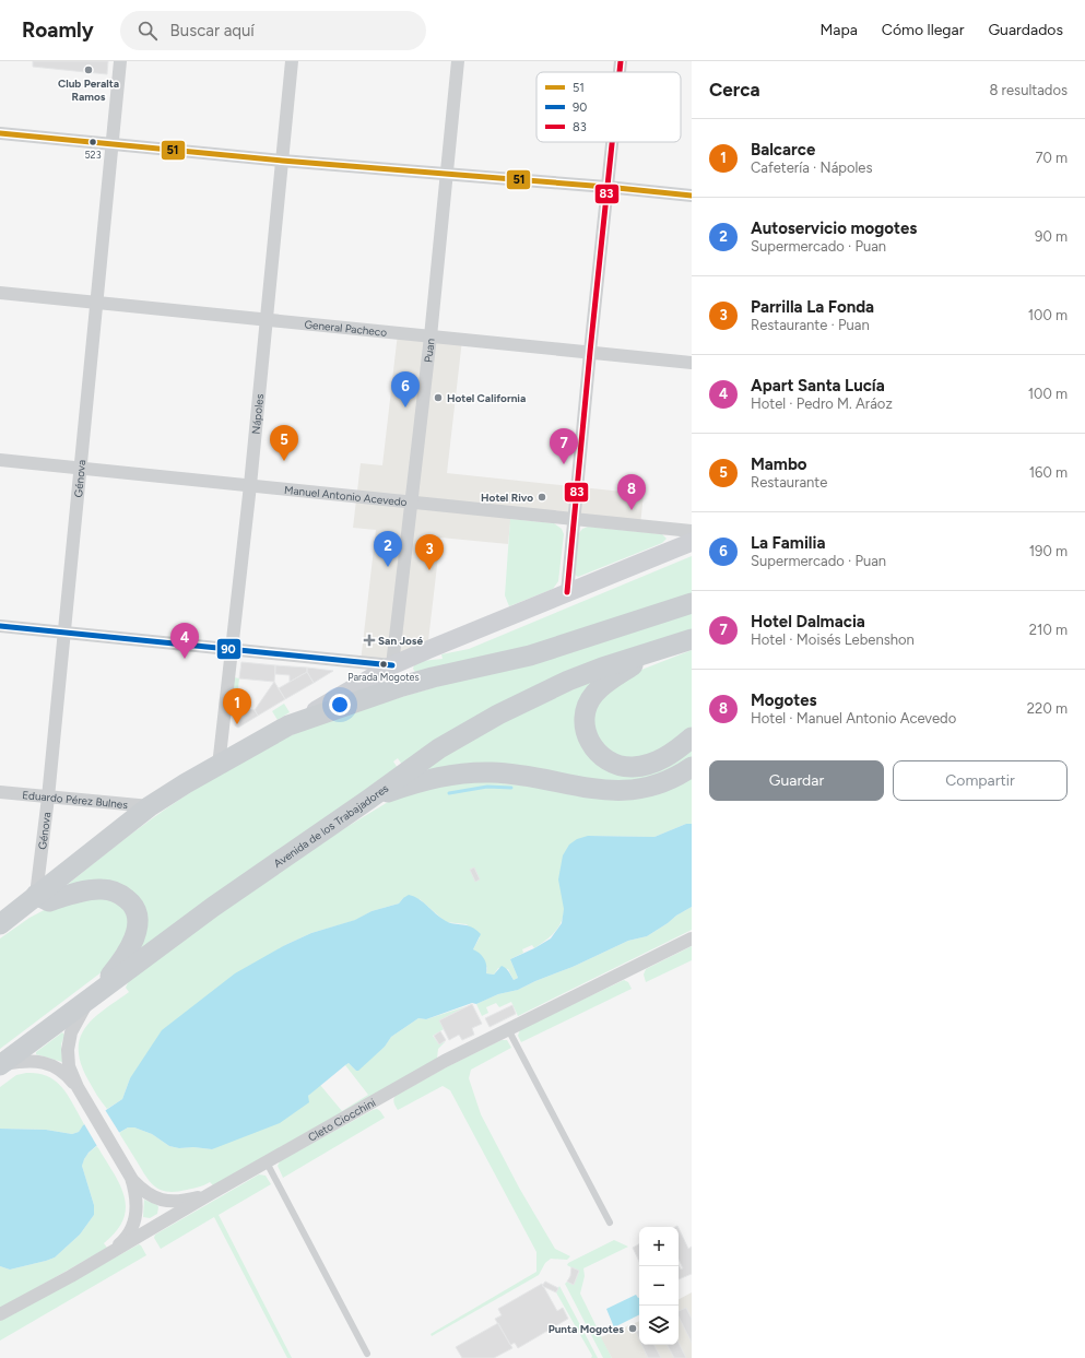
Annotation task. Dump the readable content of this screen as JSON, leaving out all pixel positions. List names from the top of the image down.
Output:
{
  "streets": {
    "main road": ["Avenida de los Trabajadores"],
    "street": [
      "General Pacheco",
      "Puan",
      "Nápoles",
      "Génova",
      "Manuel Antonio Acevedo",
      "Eduardo Pérez Bulnes",
      "Cleto Ciocchini"
    ]
  },
  "crossings": [
    ["General Pacheco", "Puan"],
    ["General Pacheco", "Nápoles"],
    ["General Pacheco", "Génova"],
    ["Puan", "Manuel Antonio Acevedo"],
    ["Nápoles", "Manuel Antonio Acevedo"],
    ["Génova", "Manuel Antonio Acevedo"],
    ["Génova", "Eduardo Pérez Bulnes"]
  ],
  "places": {
    "other": [
      "Club Peralta Ramos",
      "523",
      "Hotel California",
      "Hotel Rivo",
      "Parada Mogotes",
      "Punta Mogotes"
    ],
    "health": ["San José"]
  },
  "lines": ["transit line 83", "transit line 51", "transit line 90"],
  "legend": ["51", "90", "83"],
  "page": {
    "header": "Roamly",
    "search": "Buscar aquí",
    "nav": ["Mapa", "Cómo llegar", "Guardados"],
    "heading": ["Cerca", "8 resultados"],
    "list": [
      {
        "mark": "1",
        "name": "Balcarce",
        "note": "Cafetería · Nápoles",
        "value": "70 m"
      },
      {
        "mark": "2",
        "name": "Autoservicio mogotes",
        "note": "Supermercado · Puan",
        "value": "90 m"
      },
      {
        "mark": "3",
        "name": "Parrilla La Fonda",
        "note": "Restaurante · Puan",
        "value": "100 m"
      },
      {
        "mark": "4",
        "name": "Apart Santa Lucía",
        "note": "Hotel · Pedro M. Aráoz",
        "value": "100 m"
      },
      {
        "mark": "5",
        "name": "Mambo",
        "note": "Restaurante",
        "value": "160 m"
      },
      {
        "mark": "6",
        "name": "La Familia",
        "note": "Supermercado · Puan",
        "value": "190 m"
      },
      {
        "mark": "7",
        "name": "Hotel Dalmacia",
        "note": "Hotel · Moisés Lebenshon",
        "value": "210 m"
      },
      {
        "mark": "8",
        "name": "Mogotes",
        "note": "Hotel · Manuel Antonio Acevedo",
        "value": "220 m"
      }
    ],
    "pins": [
      "6",
      "5",
      "7",
      "8",
      "2",
      "3",
      "4",
      "1"
    ],
    "buttons": ["Guardar", "Compartir"],
    "map_buttons": ["+", "−"]
  }
}
